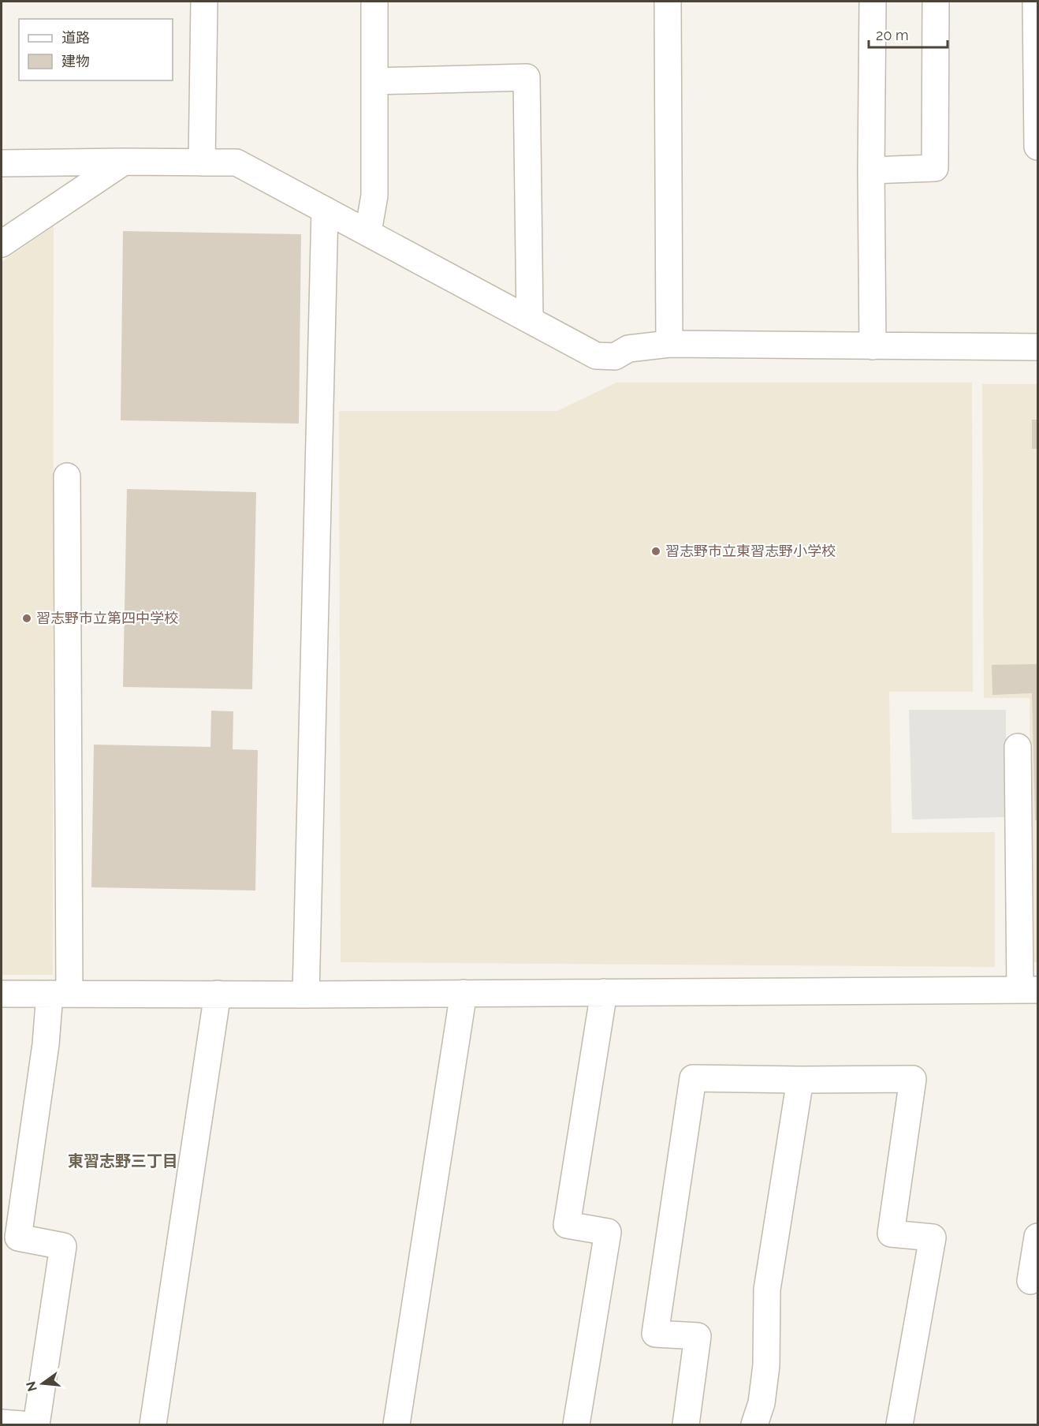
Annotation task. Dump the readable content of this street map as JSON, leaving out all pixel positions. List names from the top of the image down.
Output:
{
  "districts": ["東習志野三丁目"],
  "places": ["習志野市立東習志野小学校", "習志野市立第四中学校"],
  "legend": ["道路", "建物"],
  "scale_bar": "20 m",
  "north": "left"
}
